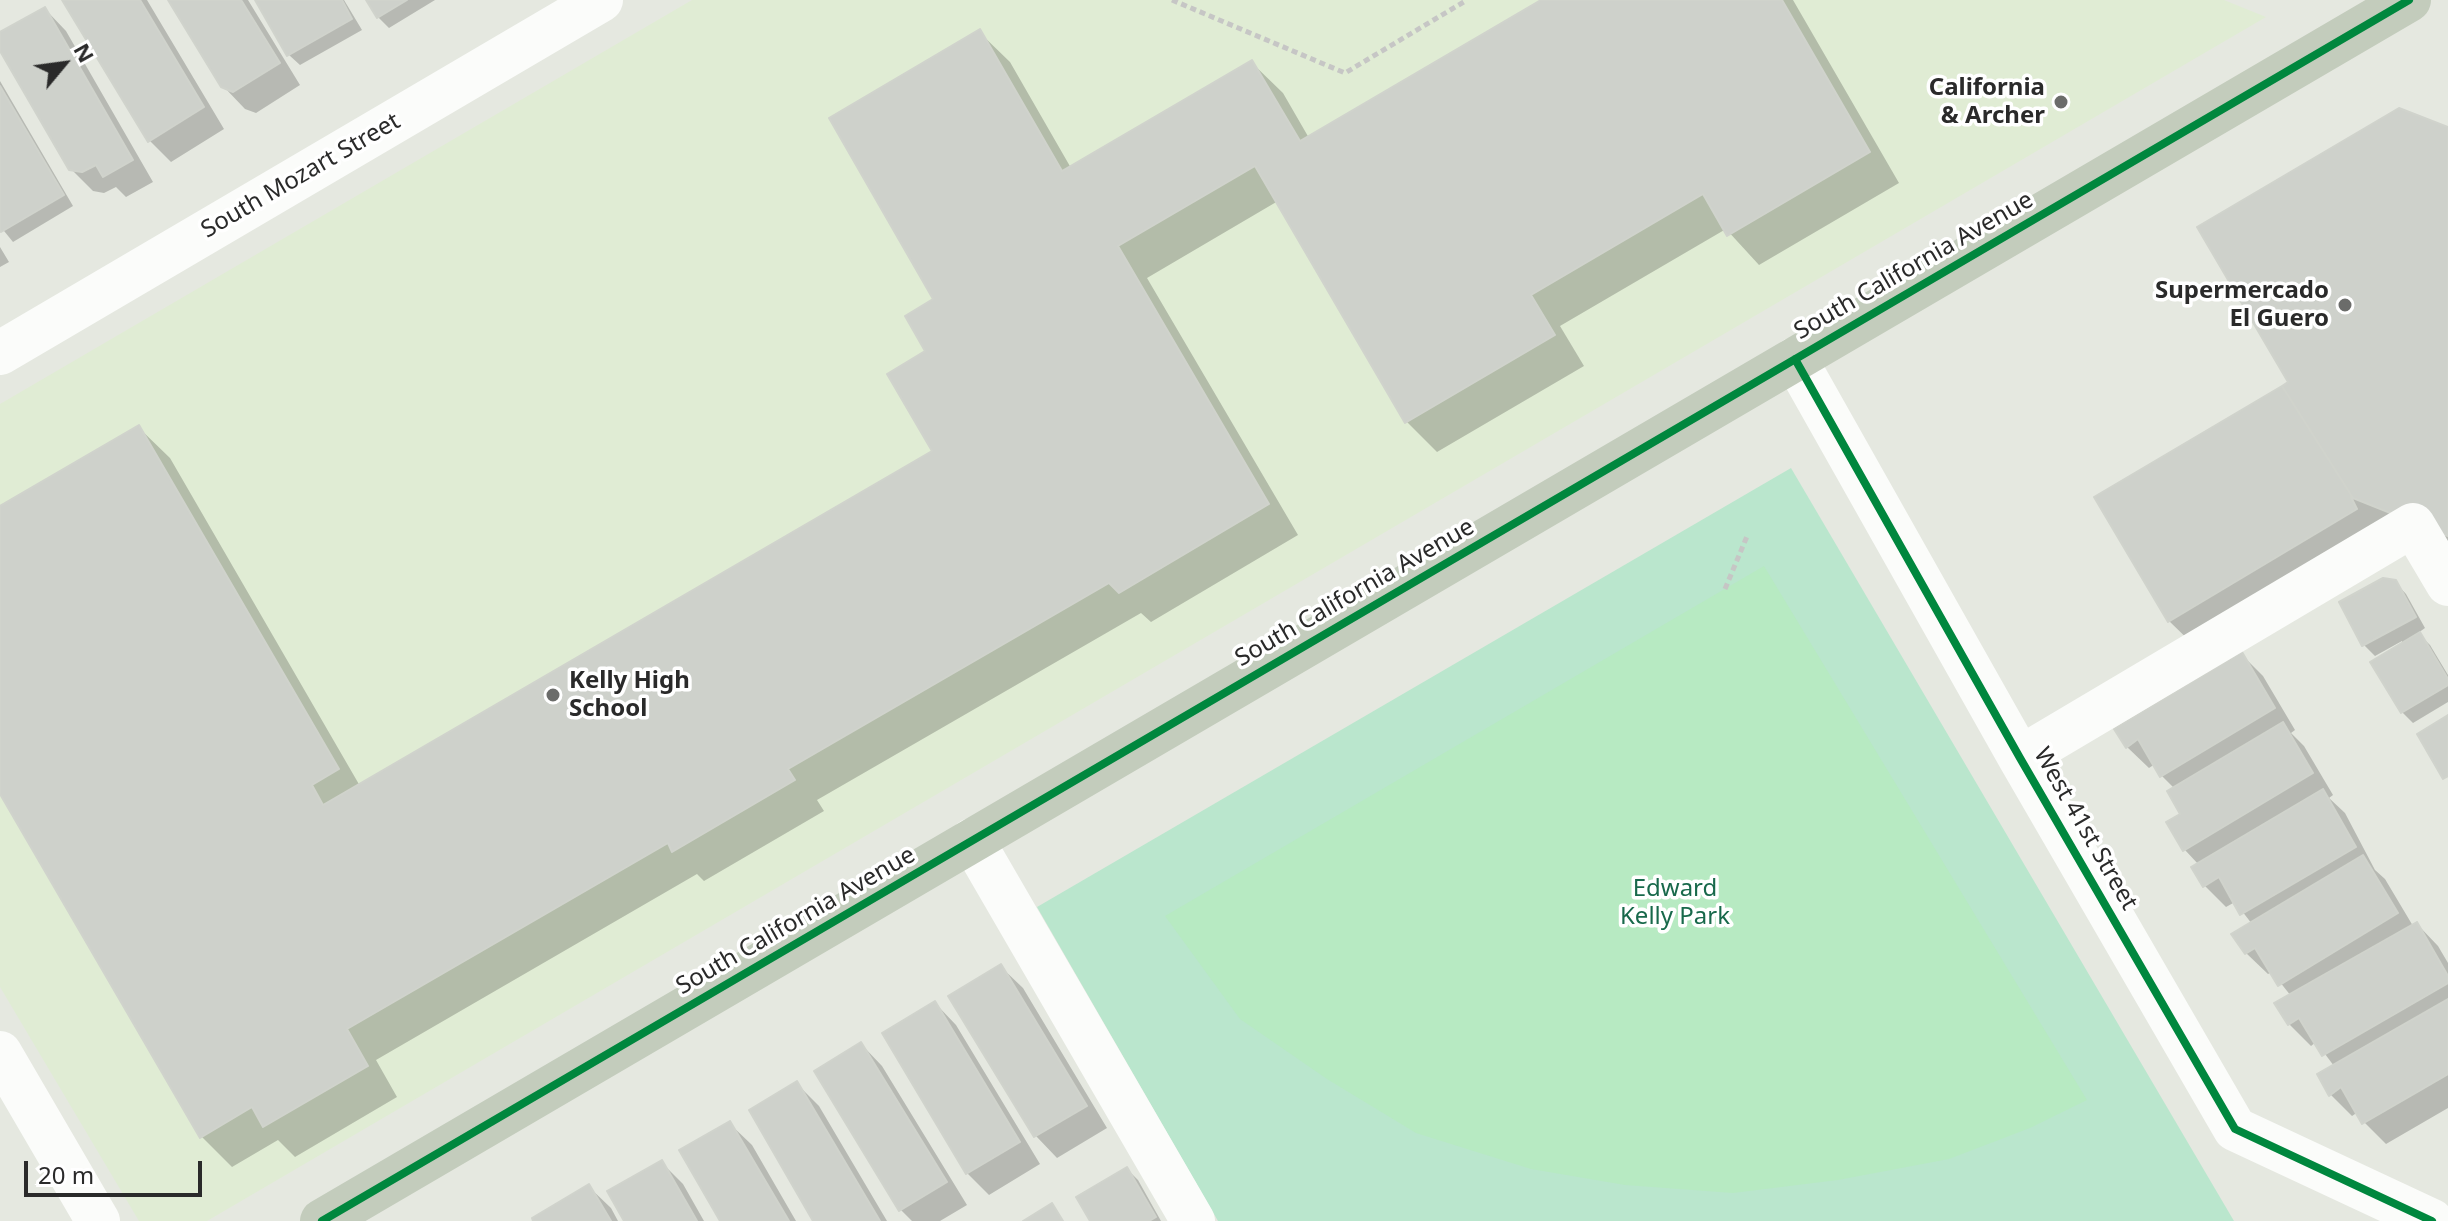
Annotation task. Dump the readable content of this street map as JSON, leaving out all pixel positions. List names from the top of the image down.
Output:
{
  "streets": {
    "main road": ["South California Avenue"],
    "street": ["South Mozart Street", "West 41st Street"]
  },
  "crossings": [
    ["South California Avenue", "West 41st Street"]
  ],
  "parks": ["Edward Kelly Park"],
  "places": ["California & Archer", "Supermercado El Guero", "Kelly High School"],
  "scale_bar": "20 m",
  "north": "top right"
}
